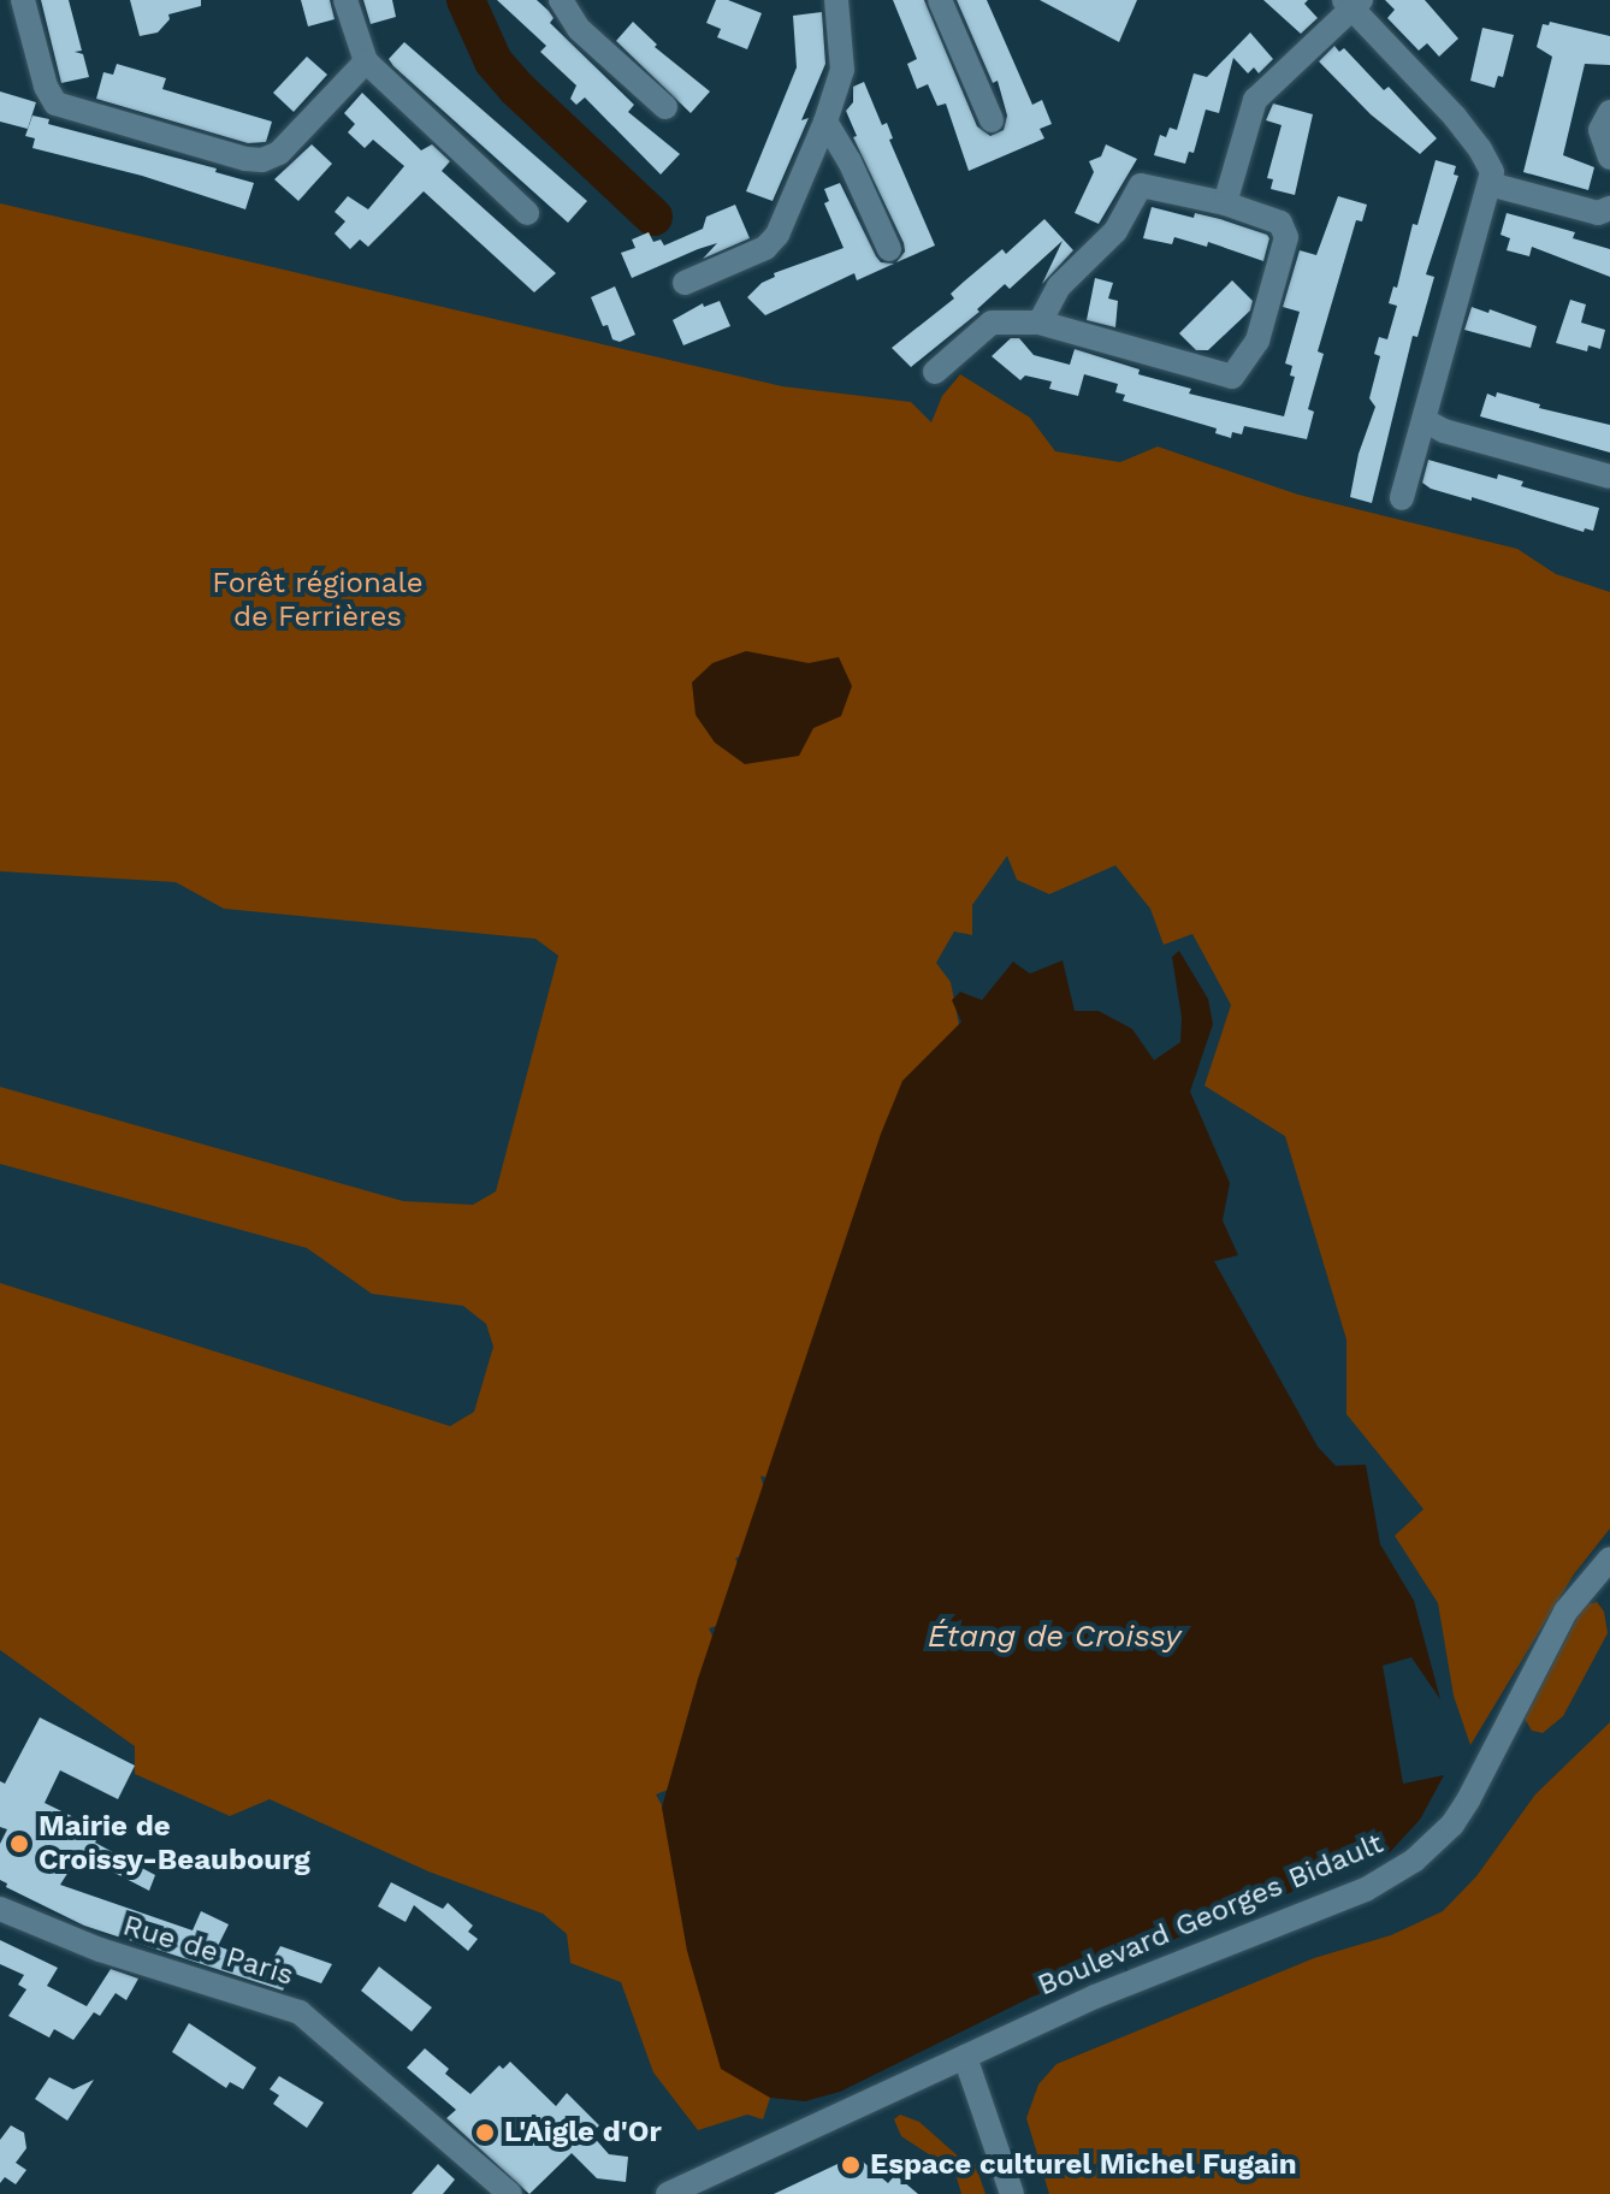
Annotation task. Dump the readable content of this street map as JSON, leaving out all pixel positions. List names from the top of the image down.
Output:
{
  "streets": {
    "street": ["Boulevard Georges Bidault", "Rue de Paris"]
  },
  "water": ["Étang de Croissy"],
  "parks": ["Forêt régionale de Ferrières"],
  "places": ["Mairie de Croissy-Beaubourg", "L'Aigle d'Or", "Espace culturel Michel Fugain"]
}
